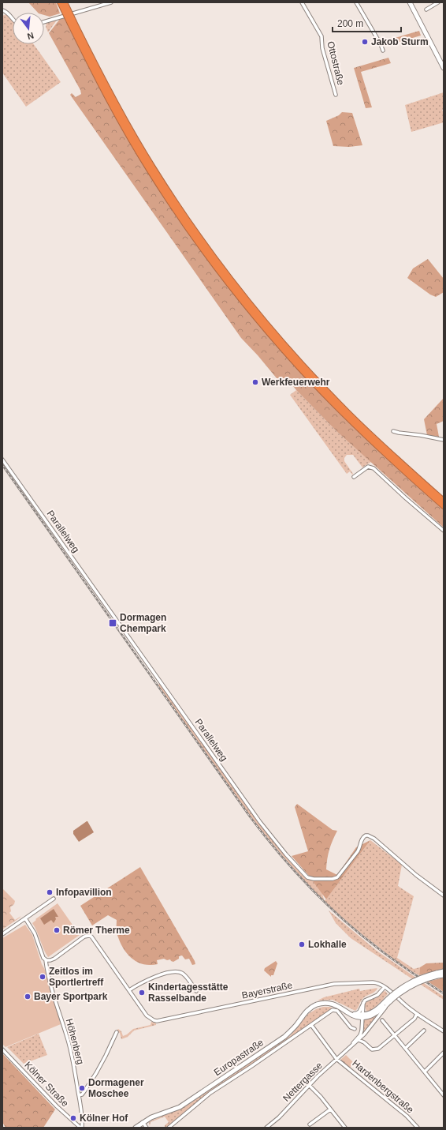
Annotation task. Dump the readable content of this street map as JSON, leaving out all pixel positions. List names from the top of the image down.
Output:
{
  "streets": {
    "main road": ["Europastraße"],
    "street": [
      "Ottostraße",
      "Parallelweg",
      "Bayerstraße",
      "Höhenberg",
      "Nettergasse",
      "Kölner Straße",
      "Hardenbergstraße"
    ]
  },
  "crossings": [
    ["Höhenberg", "Kölner Straße"],
    ["Europastraße", "Nettergasse"],
    ["Nettergasse", "Hardenbergstraße"]
  ],
  "places": {
    "other": [
      "Jakob Sturm",
      "Werkfeuerwehr",
      "Infopavillion",
      "Römer Therme",
      "Lokhalle",
      "Zeitlos im Sportlertreff",
      "Kindertagesstätte Rasselbande",
      "Bayer Sportpark",
      "Dormagener Moschee",
      "Kölner Hof"
    ],
    "transit": ["Dormagen Chempark"]
  },
  "scale_bar": "200 m",
  "north": "bottom"
}
